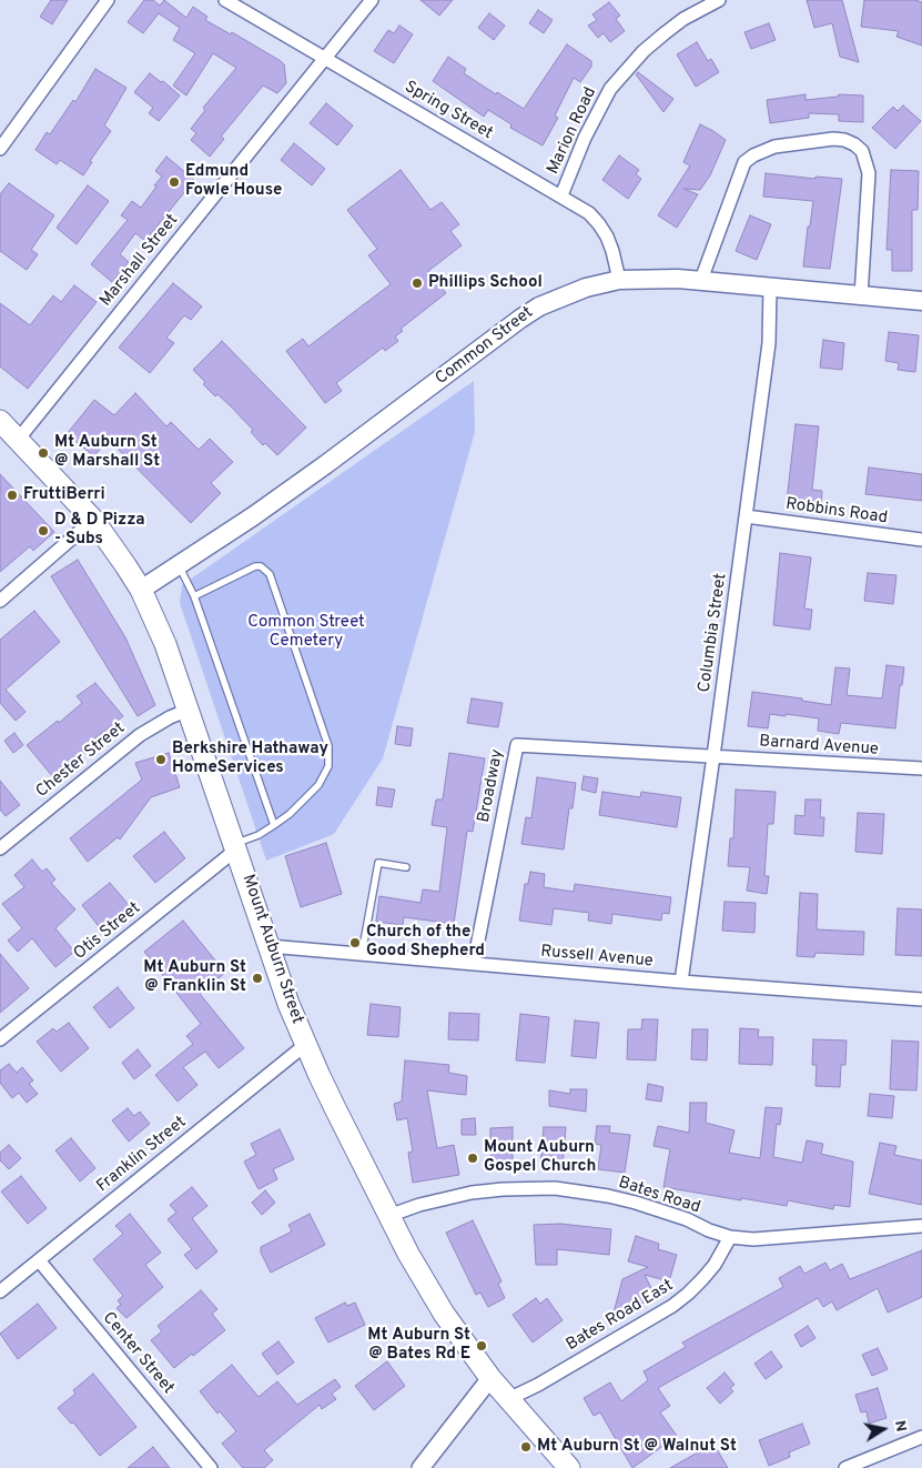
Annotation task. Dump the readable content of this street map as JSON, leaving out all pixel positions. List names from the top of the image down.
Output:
{
  "streets": {
    "main road": ["Common Street", "Mount Auburn Street"],
    "street": [
      "Spring Street",
      "Marion Road",
      "Marshall Street",
      "Robbins Road",
      "Columbia Street",
      "Barnard Avenue",
      "Chester Street",
      "Broadway",
      "Otis Street",
      "Russell Avenue",
      "Franklin Street",
      "Bates Road",
      "Bates Road East",
      "Center Street"
    ]
  },
  "crossings": [
    ["Spring Street", "Marion Road"],
    ["Spring Street", "Marshall Street"],
    ["Spring Street", "Common Street"],
    ["Marshall Street", "Mount Auburn Street"],
    ["Common Street", "Columbia Street"],
    ["Common Street", "Mount Auburn Street"],
    ["Robbins Road", "Columbia Street"],
    ["Columbia Street", "Barnard Avenue"],
    ["Columbia Street", "Broadway"],
    ["Columbia Street", "Russell Avenue"],
    ["Barnard Avenue", "Broadway"],
    ["Chester Street", "Mount Auburn Street"],
    ["Broadway", "Russell Avenue"],
    ["Otis Street", "Mount Auburn Street"],
    ["Mount Auburn Street", "Russell Avenue"],
    ["Mount Auburn Street", "Franklin Street"],
    ["Mount Auburn Street", "Bates Road"],
    ["Mount Auburn Street", "Bates Road East"],
    ["Franklin Street", "Center Street"],
    ["Bates Road", "Bates Road East"]
  ],
  "parks": ["Common Street Cemetery"],
  "places": [
    "Edmund Fowle House",
    "Phillips School",
    "Mt Auburn St @ Marshall St",
    "FruttiBerri",
    "D & D Pizza - Subs",
    "Berkshire Hathaway HomeServices",
    "Church of the Good Shepherd",
    "Mt Auburn St @ Franklin St",
    "Mount Auburn Gospel Church",
    "Mt Auburn St @ Bates Rd E",
    "Mt Auburn St @ Walnut St"
  ],
  "north": "right"
}
